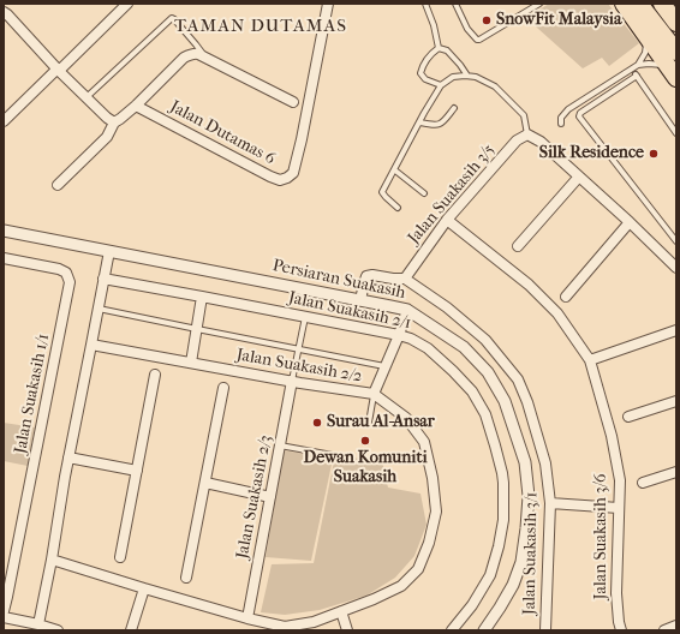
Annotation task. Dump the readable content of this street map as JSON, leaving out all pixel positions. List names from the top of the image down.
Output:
{
  "streets": {
    "street": [
      "Jalan Dutamas 6",
      "Jalan Suakasih 3/5",
      "Persiaran Suakasih",
      "Jalan Suakasih 2/1",
      "Jalan Suakasih 2/2",
      "Jalan Suakasih 1/1",
      "Jalan Suakasih 2/3",
      "Jalan Suakasih 3/6",
      "Jalan Suakasih 3/1"
    ]
  },
  "crossings": [
    ["Jalan Suakasih 3/5", "Jalan Suakasih 3/6"],
    ["Jalan Suakasih 3/5", "Jalan Suakasih 3/1"],
    ["Persiaran Suakasih", "Jalan Suakasih 3/1"],
    ["Jalan Suakasih 2/2", "Jalan Suakasih 2/3"]
  ],
  "districts": ["TAMAN DUTAMAS"],
  "places": [
    "SnowFit Malaysia",
    "Silk Residence",
    "Surau Al-Ansar",
    "Dewan Komuniti Suakasih"
  ]
}
